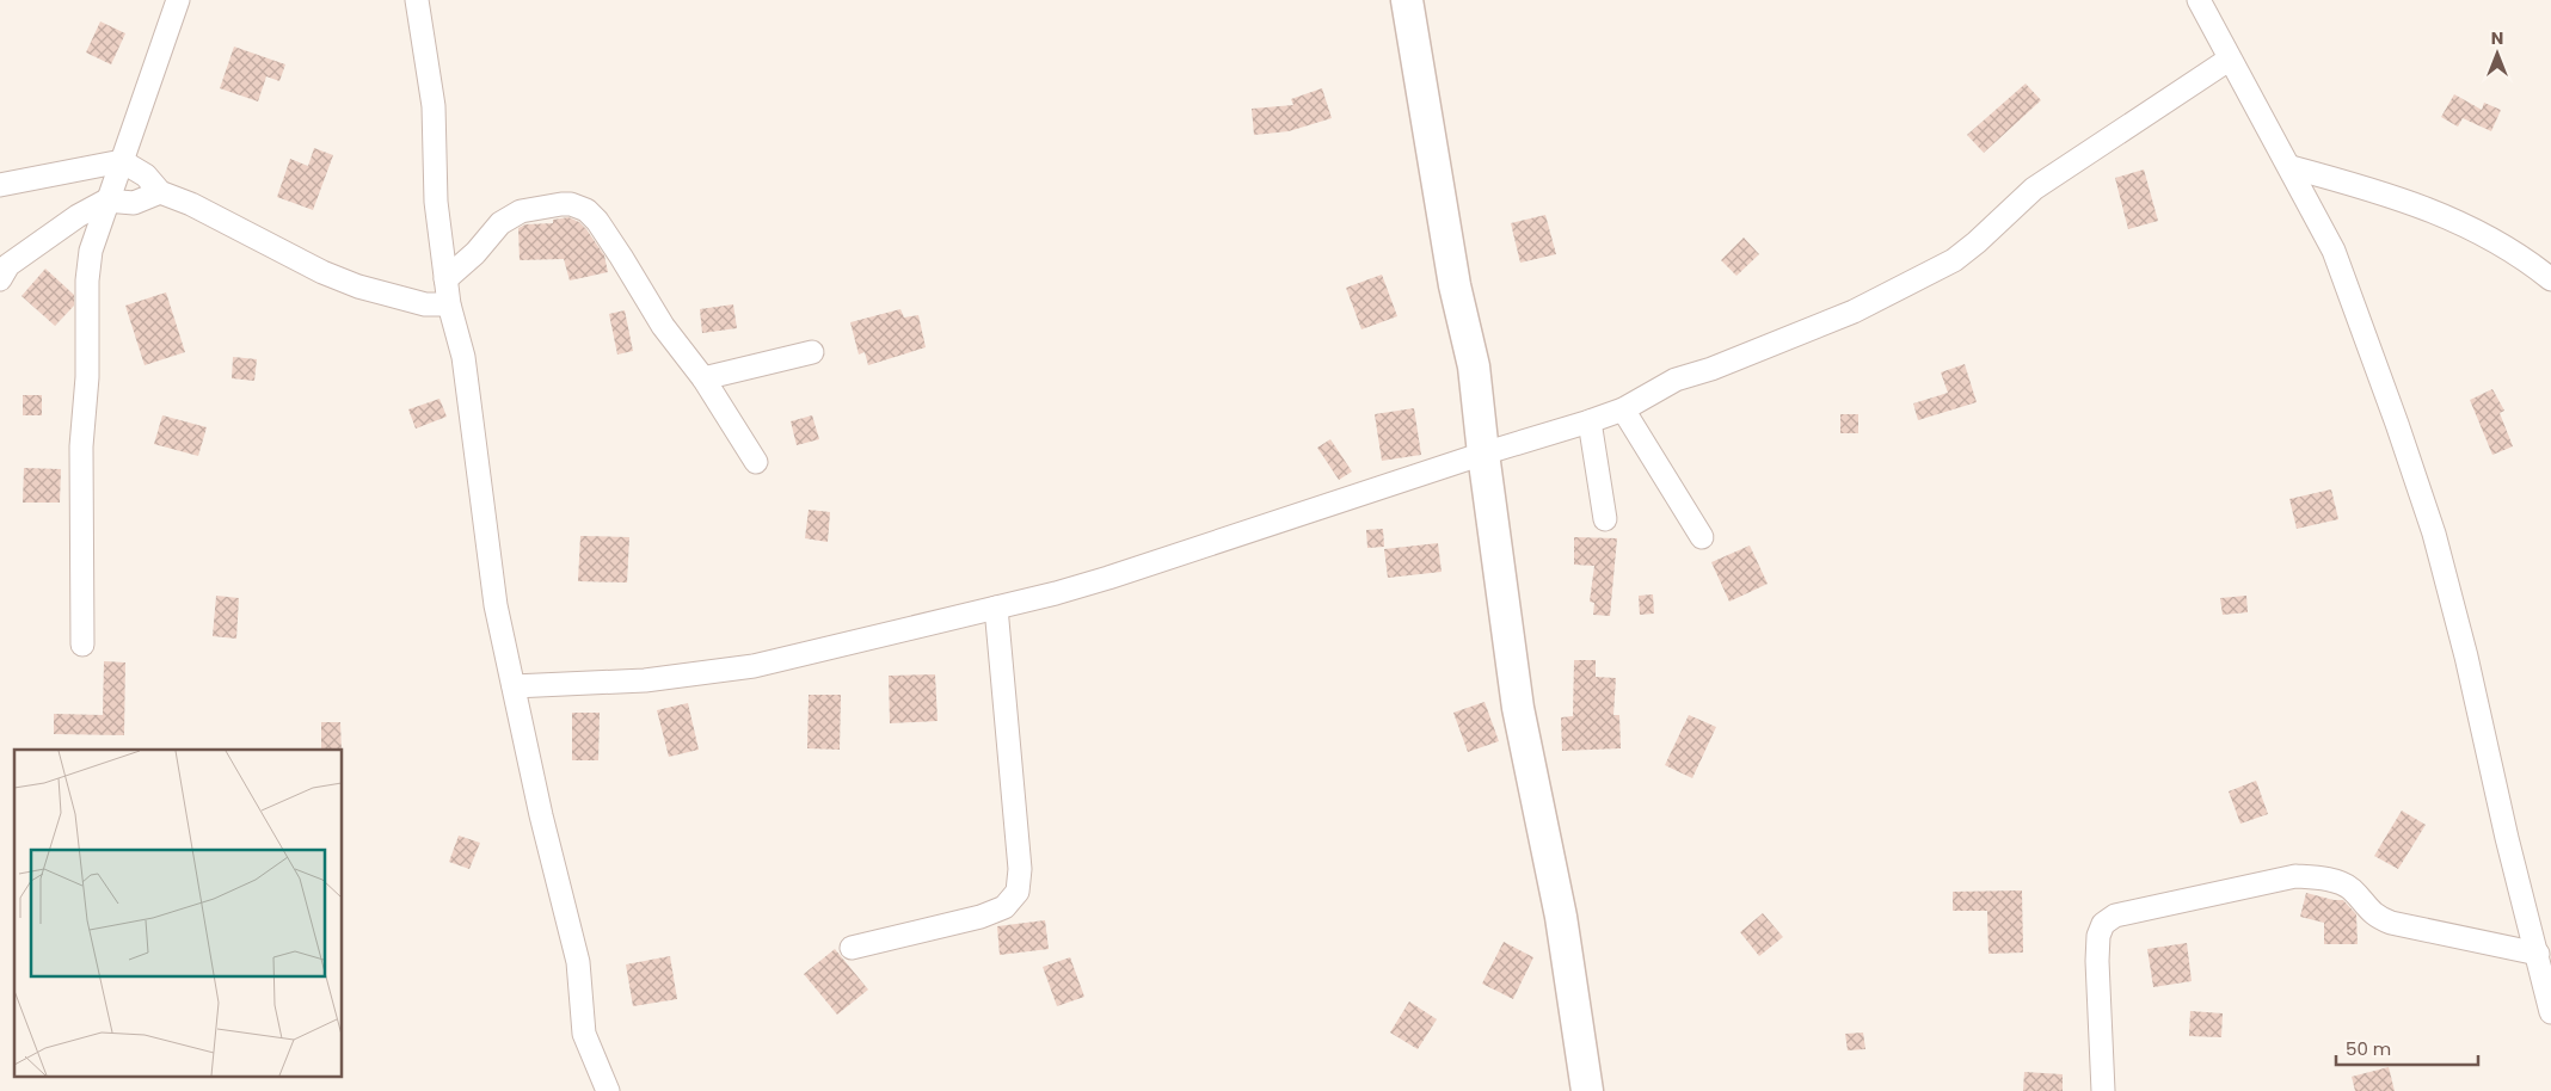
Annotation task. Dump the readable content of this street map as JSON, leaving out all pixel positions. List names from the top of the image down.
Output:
{
  "scale_bar": "50 m",
  "north": "top"
}
